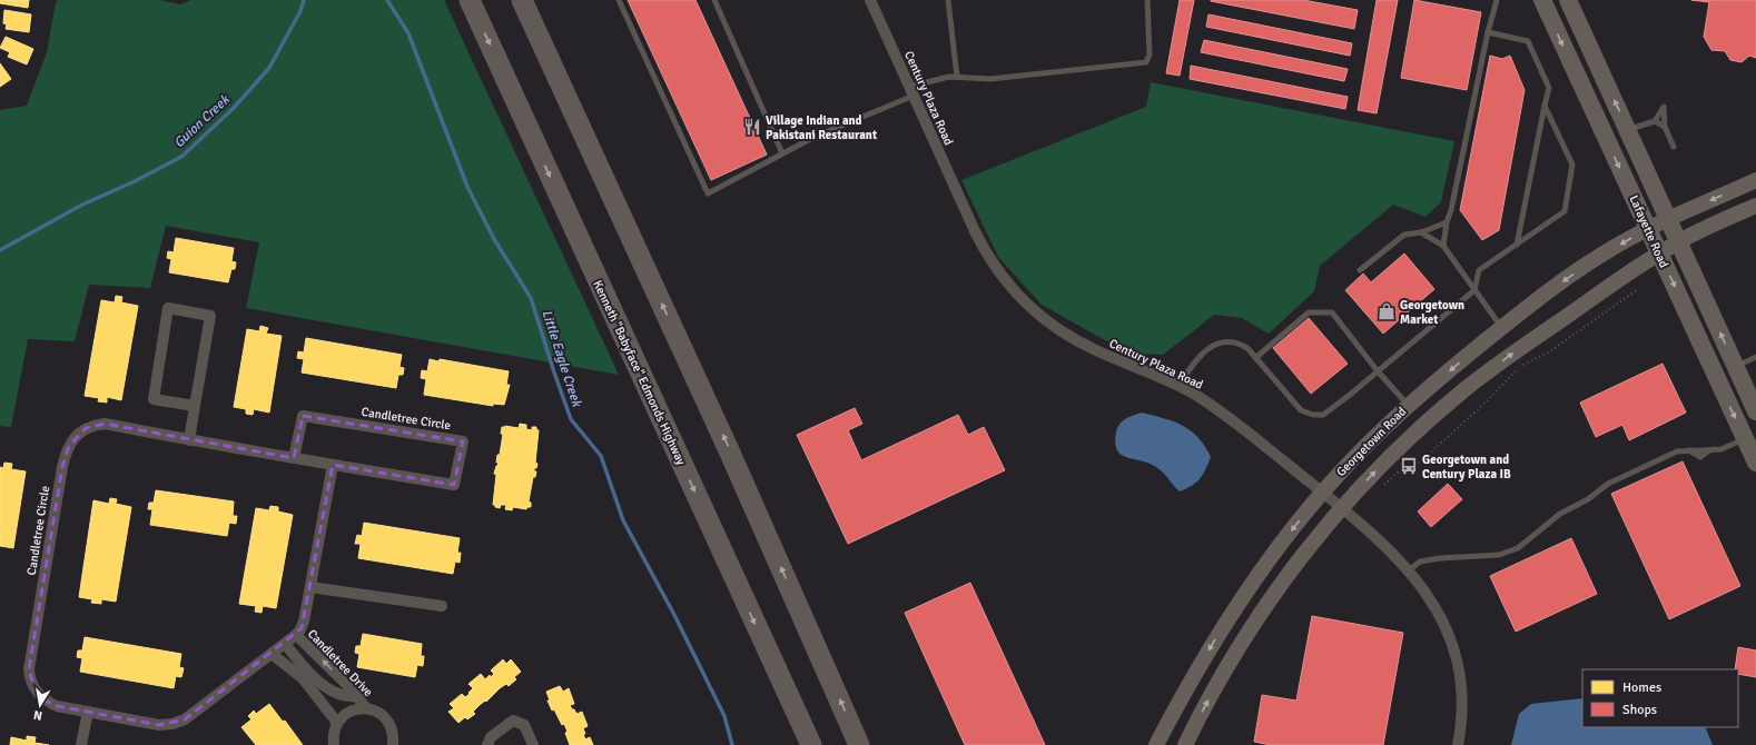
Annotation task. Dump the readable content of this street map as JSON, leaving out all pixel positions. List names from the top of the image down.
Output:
{
  "streets": {
    "highway": ["Kenneth \"Babyface\" Edmonds Highway"],
    "main road": ["Lafayette Road", "Georgetown Road"],
    "street": ["Century Plaza Road", "Candletree Circle", "Candletree Drive"]
  },
  "crossings": [
    ["Century Plaza Road", "Georgetown Road"],
    ["Lafayette Road", "Georgetown Road"],
    ["Candletree Circle", "Candletree Drive"]
  ],
  "water": ["Guion Creek", "Little Eagle Creek"],
  "places": {
    "restaurant": ["Village Indian and Pakistani Restaurant"],
    "shop": ["Georgetown Market"],
    "bus stop": ["Georgetown and Century Plaza IB"]
  },
  "legend": ["Homes", "Shops"],
  "north": "bottom"
}
